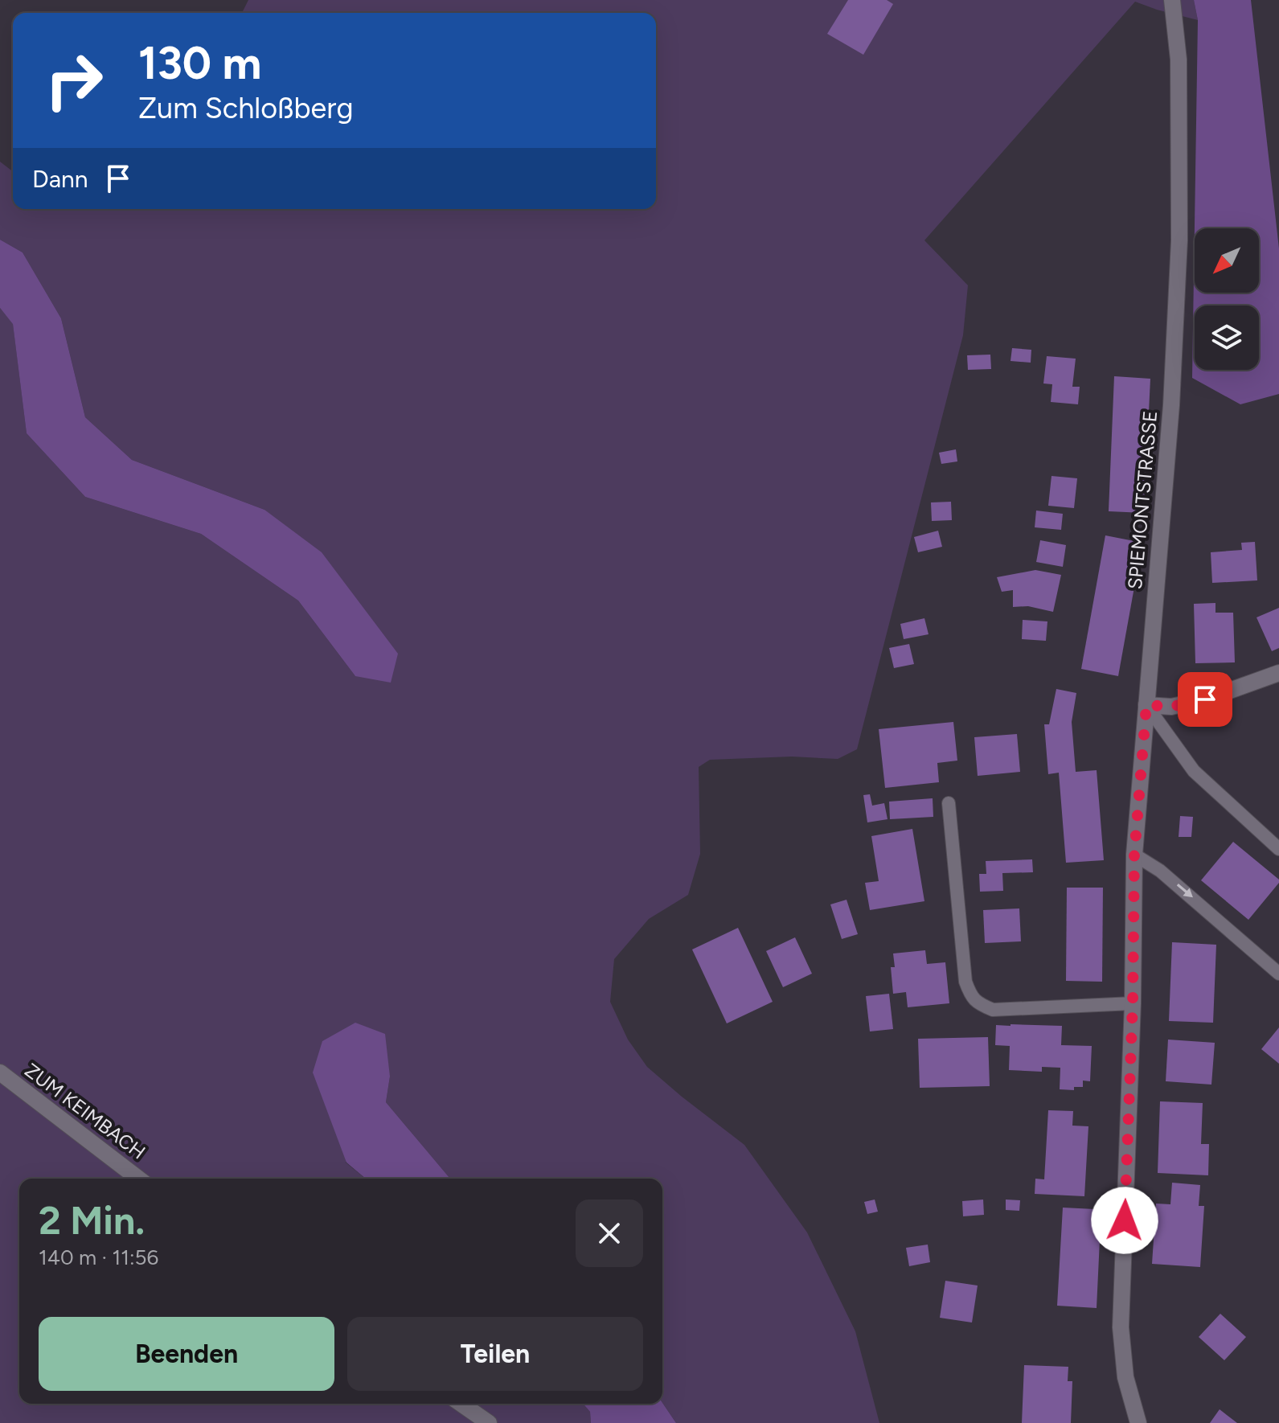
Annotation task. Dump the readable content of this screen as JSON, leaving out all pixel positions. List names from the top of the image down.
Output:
{
  "streets": {
    "street": ["SPIEMONTSTRASSE", "ZUM KEIMBACH"]
  },
  "north": "bottom left",
  "page": {
    "turn": ["130 m", "Zum Schloßberg"],
    "then": "Dann",
    "heading": ["2 Min.", "140 m · 11:56"],
    "buttons": ["Beenden", "Teilen"]
  }
}
